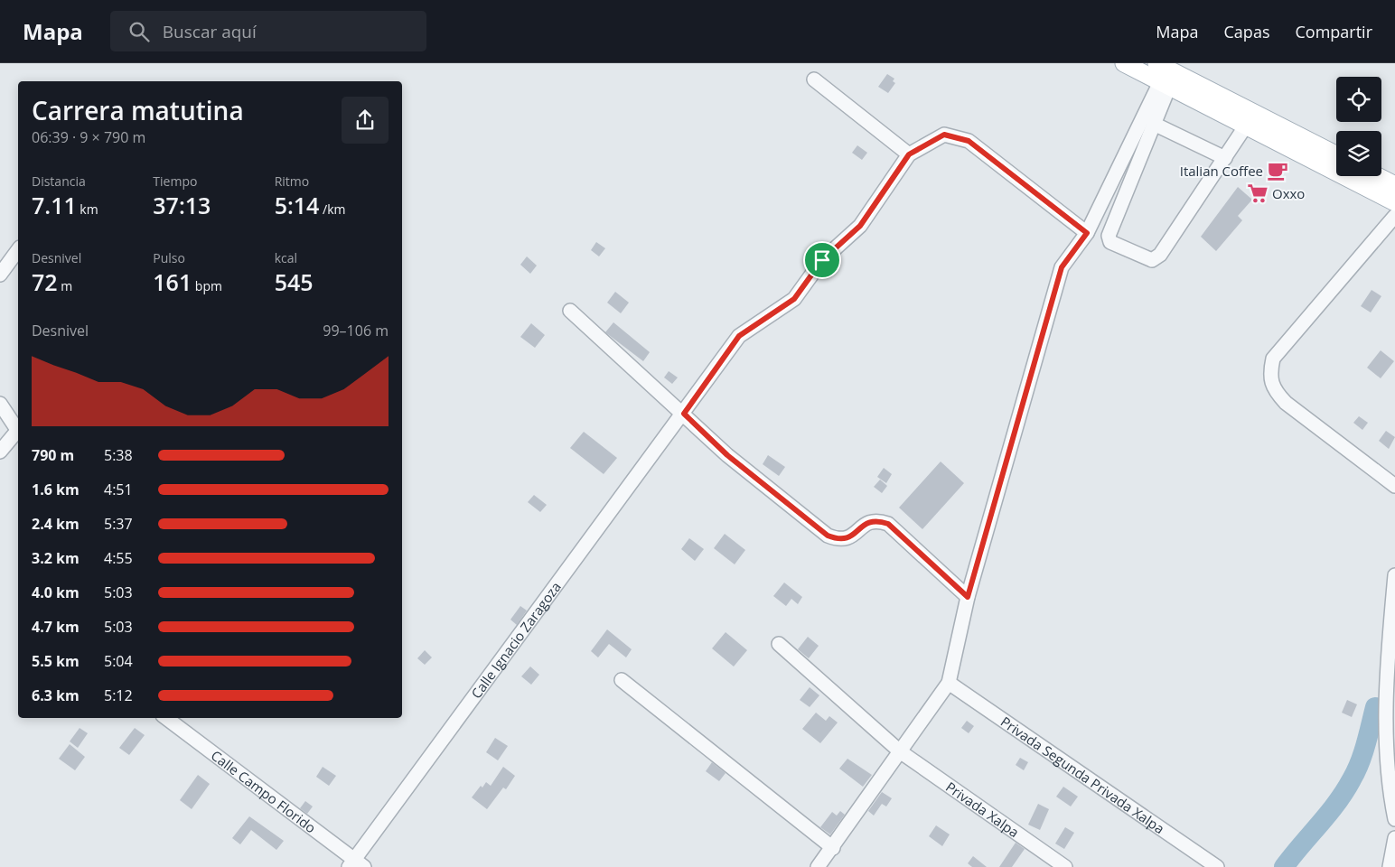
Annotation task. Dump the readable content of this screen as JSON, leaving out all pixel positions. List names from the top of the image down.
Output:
{
  "streets": {
    "street": [
      "Calle Ignacio Zaragoza",
      "Privada Segunda Privada Xalpa",
      "Calle Campo Florido",
      "Privada Xalpa"
    ]
  },
  "crossings": [
    ["Calle Ignacio Zaragoza", "Calle Campo Florido"]
  ],
  "places": {
    "cafe": ["Italian Coffee"],
    "supermarket": ["Oxxo"]
  },
  "page": {
    "header": "Mapa",
    "search": "Buscar aquí",
    "nav": ["Mapa", "Capas", "Compartir"],
    "heading": ["Carrera matutina", "06:39 · 9 × 790 m"],
    "stats": [
      ["Distancia", "7.11 km"],
      ["Tiempo", "37:13"],
      ["Ritmo", "5:14 /km"],
      ["Desnivel", "72 m"],
      ["Pulso", "161 bpm"],
      ["kcal", "545"]
    ],
    "chart": ["Desnivel", "99–106 m"],
    "list": [
      {
        "name": "790 m",
        "note": "5:38"
      },
      {
        "name": "1.6 km",
        "note": "4:51"
      },
      {
        "name": "2.4 km",
        "note": "5:37"
      },
      {
        "name": "3.2 km",
        "note": "4:55"
      },
      {
        "name": "4.0 km",
        "note": "5:03"
      },
      {
        "name": "4.7 km",
        "note": "5:03"
      },
      {
        "name": "5.5 km",
        "note": "5:04"
      },
      {
        "name": "6.3 km",
        "note": "5:12"
      }
    ]
  }
}
